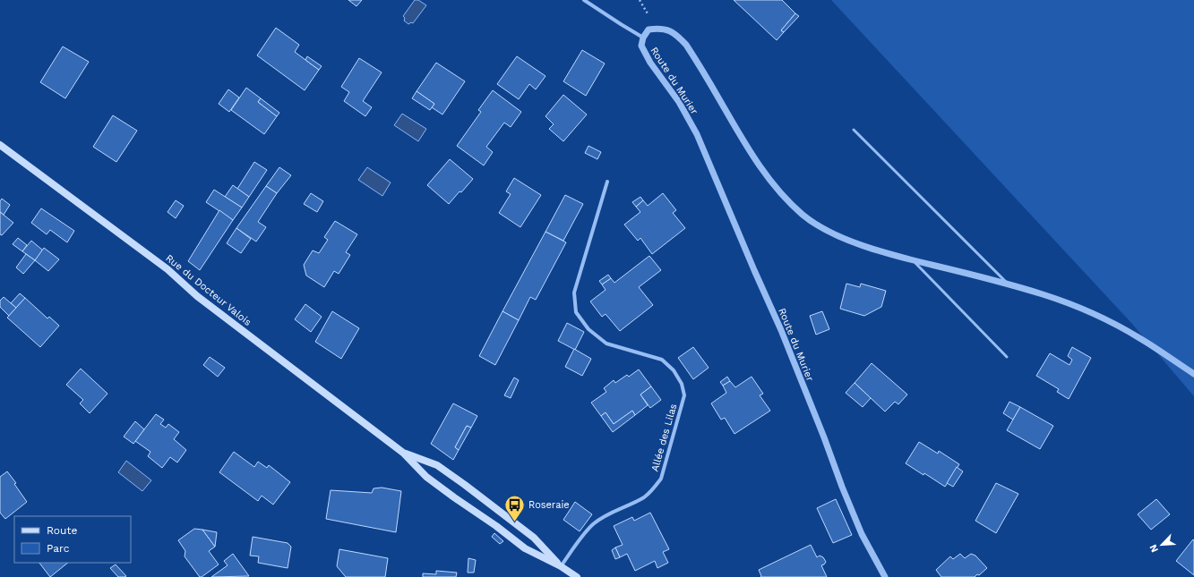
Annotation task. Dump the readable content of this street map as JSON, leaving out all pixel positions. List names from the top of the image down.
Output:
{
  "streets": {
    "main road": ["Rue du Docteur Valois"],
    "street": ["Route du Murier", "Allée des Lilas"]
  },
  "crossings": [
    ["Rue du Docteur Valois", "Allée des Lilas"]
  ],
  "places": {
    "bus stop": ["Roseraie"]
  },
  "legend": ["Route", "Parc"],
  "north": "bottom left"
}
